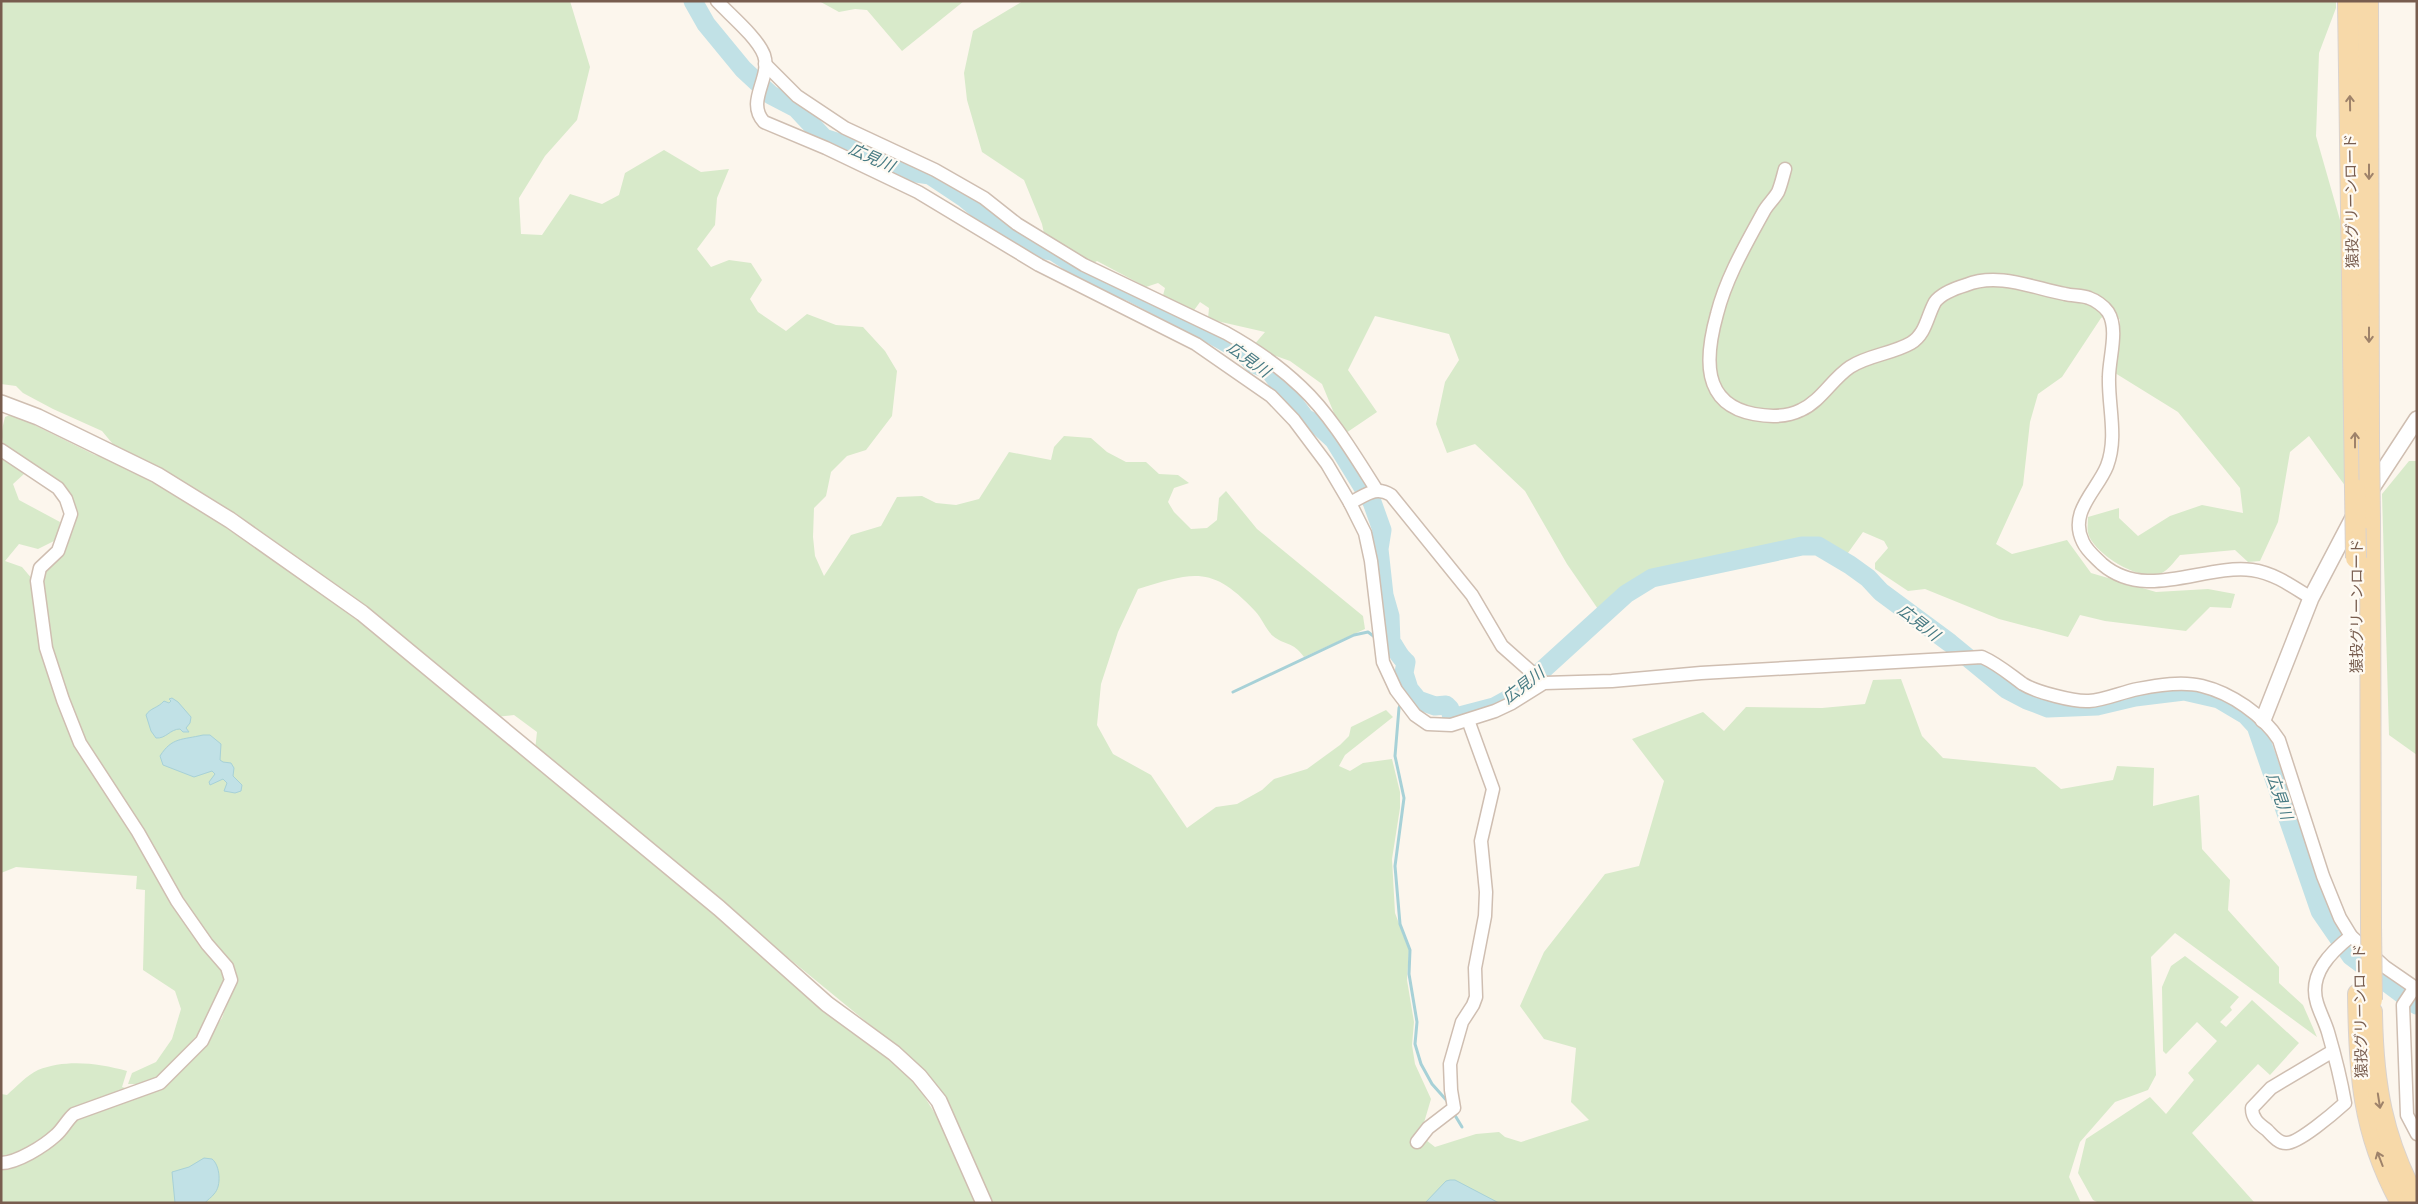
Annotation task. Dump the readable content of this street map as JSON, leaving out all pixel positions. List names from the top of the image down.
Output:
{
  "streets": {
    "main road": ["猿投グリーンロード"]
  },
  "water": ["広見川"]
}
